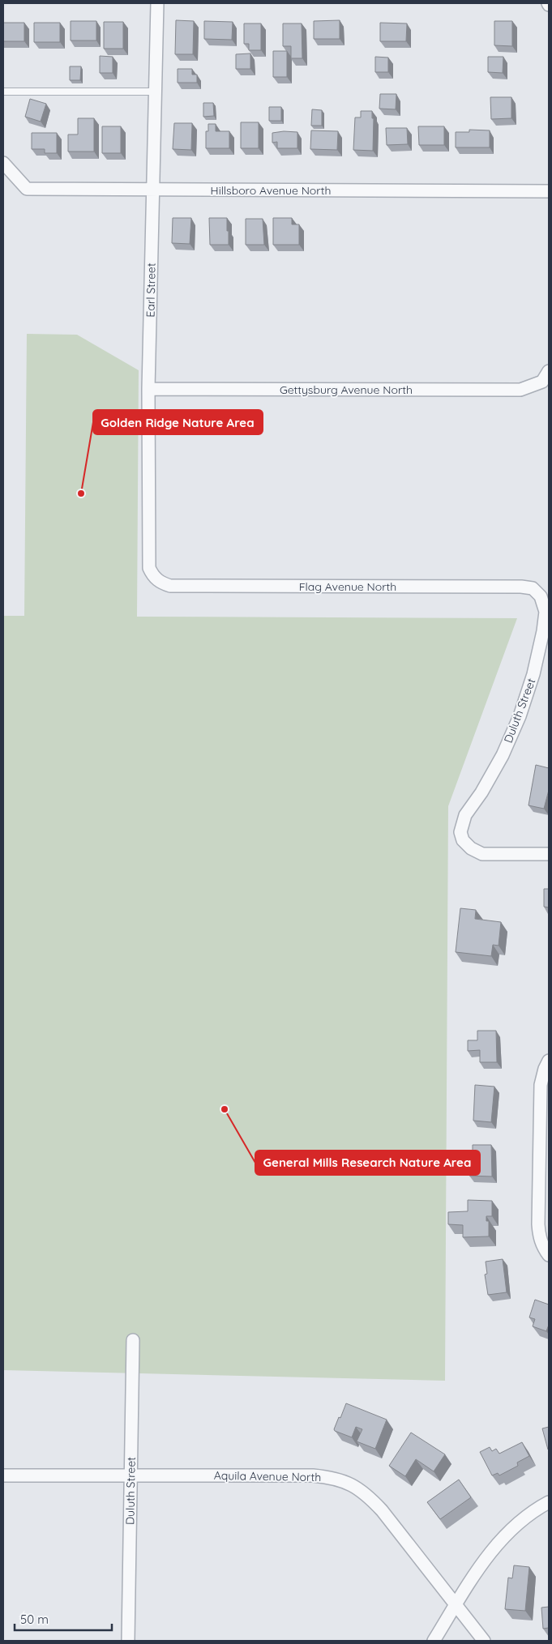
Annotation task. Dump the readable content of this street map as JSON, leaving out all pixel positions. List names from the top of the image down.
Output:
{
  "streets": {
    "street": [
      "Hillsboro Avenue North",
      "Earl Street",
      "Gettysburg Avenue North",
      "Flag Avenue North",
      "Duluth Street",
      "Aquila Avenue North"
    ]
  },
  "crossings": [
    ["Hillsboro Avenue North", "Earl Street"],
    ["Earl Street", "Gettysburg Avenue North"],
    ["Earl Street", "Flag Avenue North"],
    ["Flag Avenue North", "Duluth Street"],
    ["Duluth Street", "Aquila Avenue North"]
  ],
  "places": ["Golden Ridge Nature Area", "General Mills Research Nature Area"],
  "scale_bar": "50 m"
}
